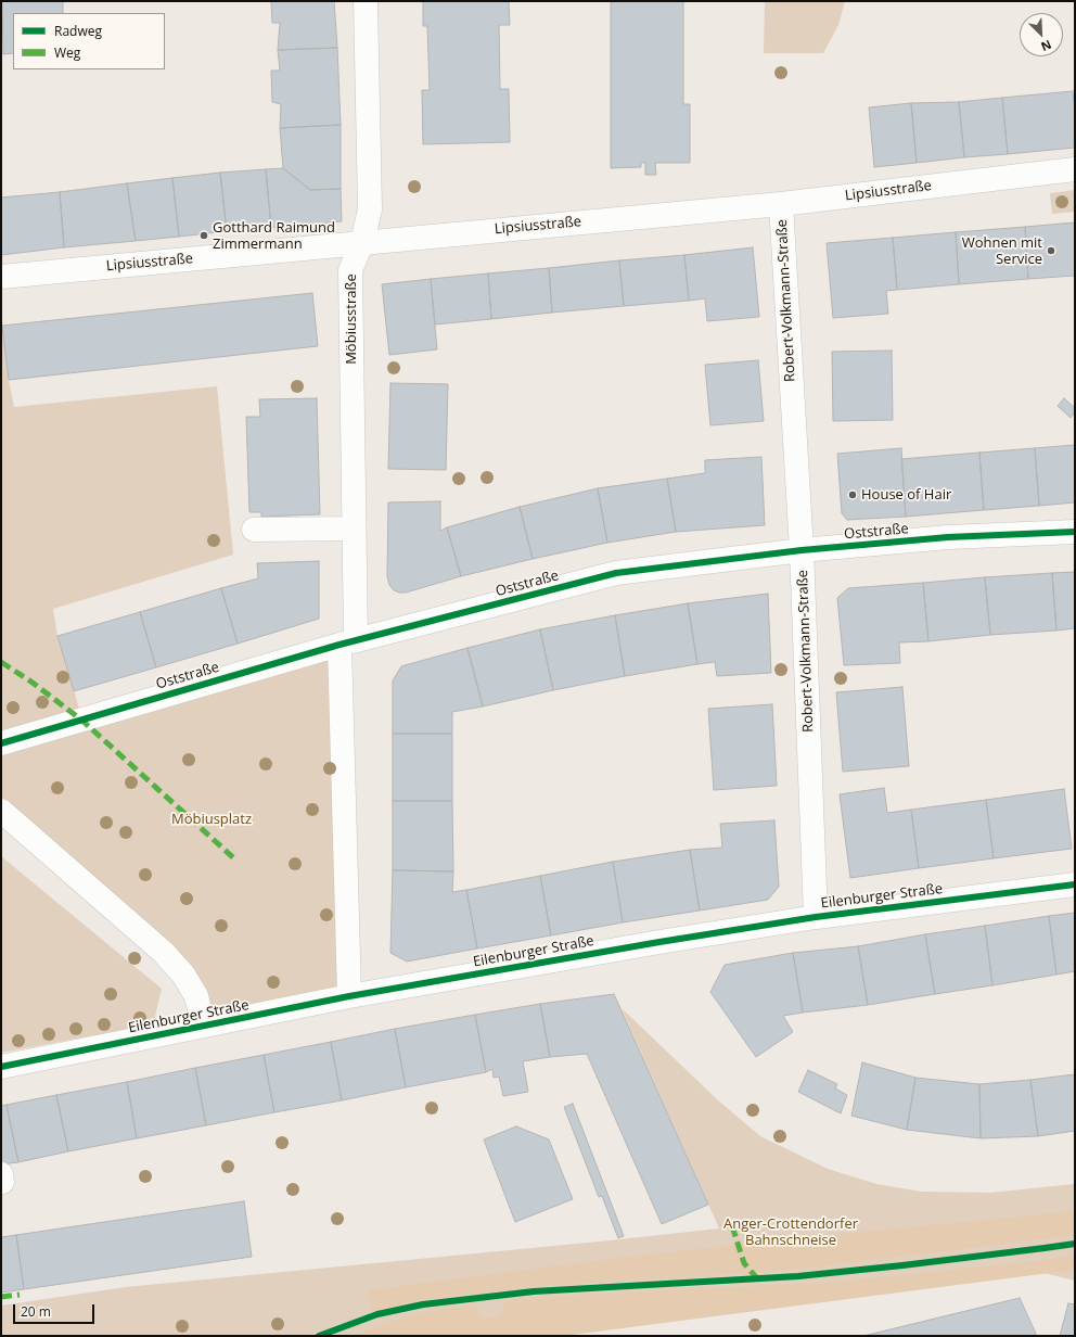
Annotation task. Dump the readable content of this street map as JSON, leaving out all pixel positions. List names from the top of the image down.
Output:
{
  "streets": {
    "street": [
      "Lipsiusstraße",
      "Robert-Volkmann-Straße",
      "Möbiusstraße",
      "Oststraße",
      "Eilenburger Straße"
    ]
  },
  "crossings": [
    ["Lipsiusstraße", "Robert-Volkmann-Straße"],
    ["Lipsiusstraße", "Möbiusstraße"],
    ["Robert-Volkmann-Straße", "Oststraße"],
    ["Robert-Volkmann-Straße", "Eilenburger Straße"],
    ["Möbiusstraße", "Oststraße"]
  ],
  "parks": ["Möbiusplatz", "Anger-Crottendorfer Bahnschneise"],
  "places": ["Gotthard Raimund Zimmermann", "Wohnen mit Service", "House of Hair"],
  "legend": ["Radweg", "Weg"],
  "scale_bar": "20 m",
  "north": "bottom right"
}
